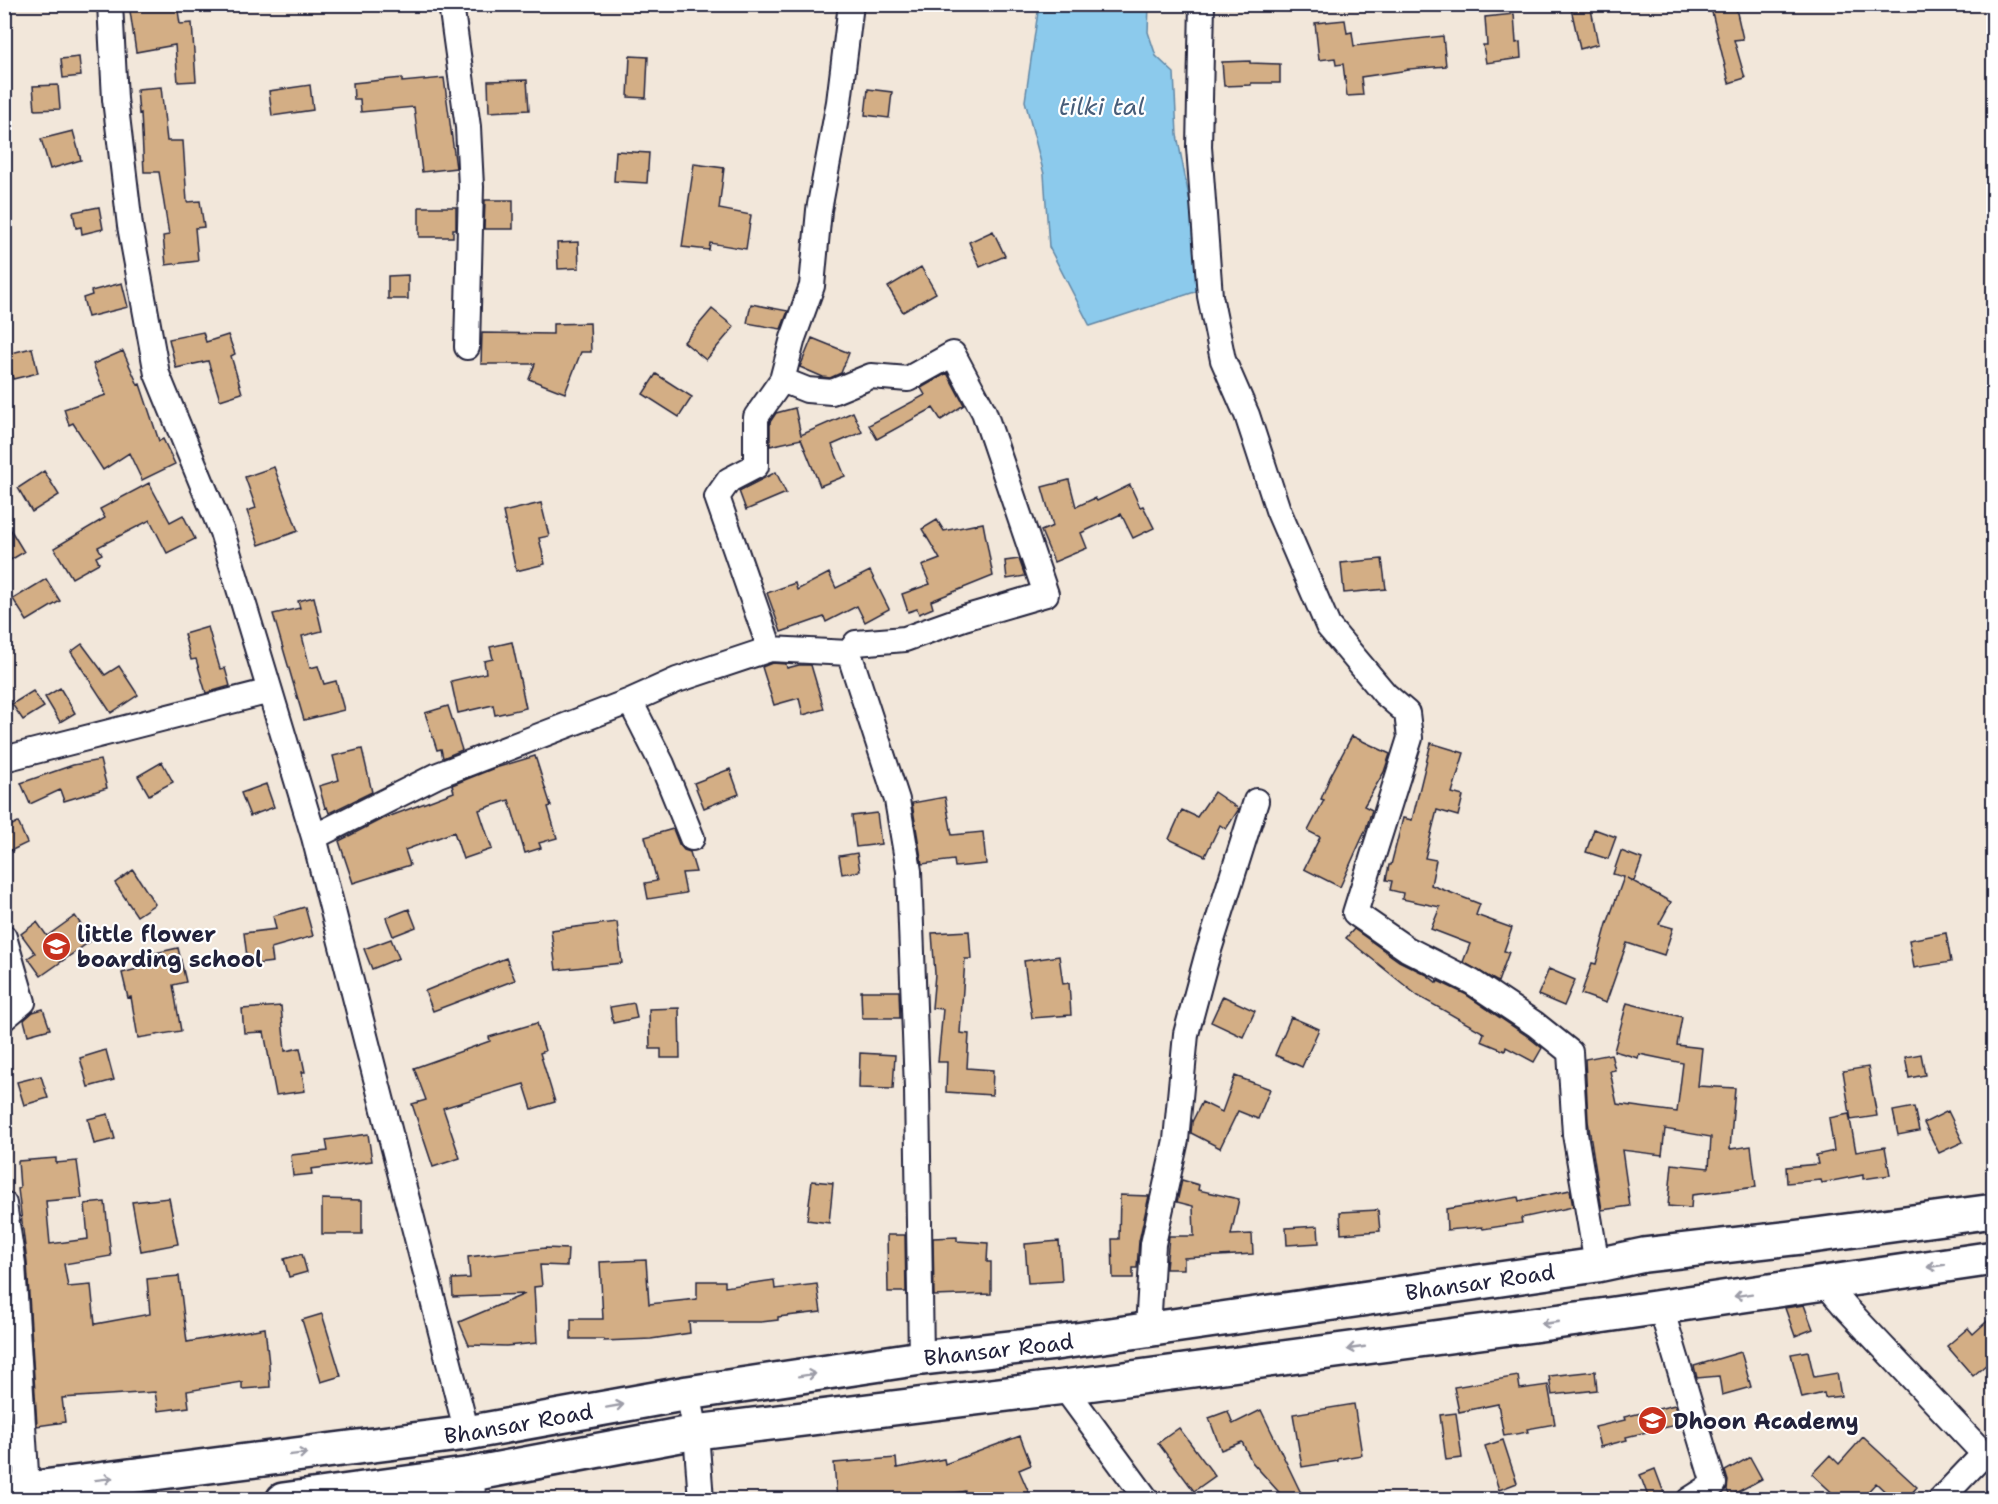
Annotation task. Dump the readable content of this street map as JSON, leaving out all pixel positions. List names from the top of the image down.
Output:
{
  "streets": {
    "highway": ["Bhansar Road"]
  },
  "water": ["tilki tal"],
  "places": {
    "school or university": ["little flower boarding school", "Dhoon Academy"]
  }
}
